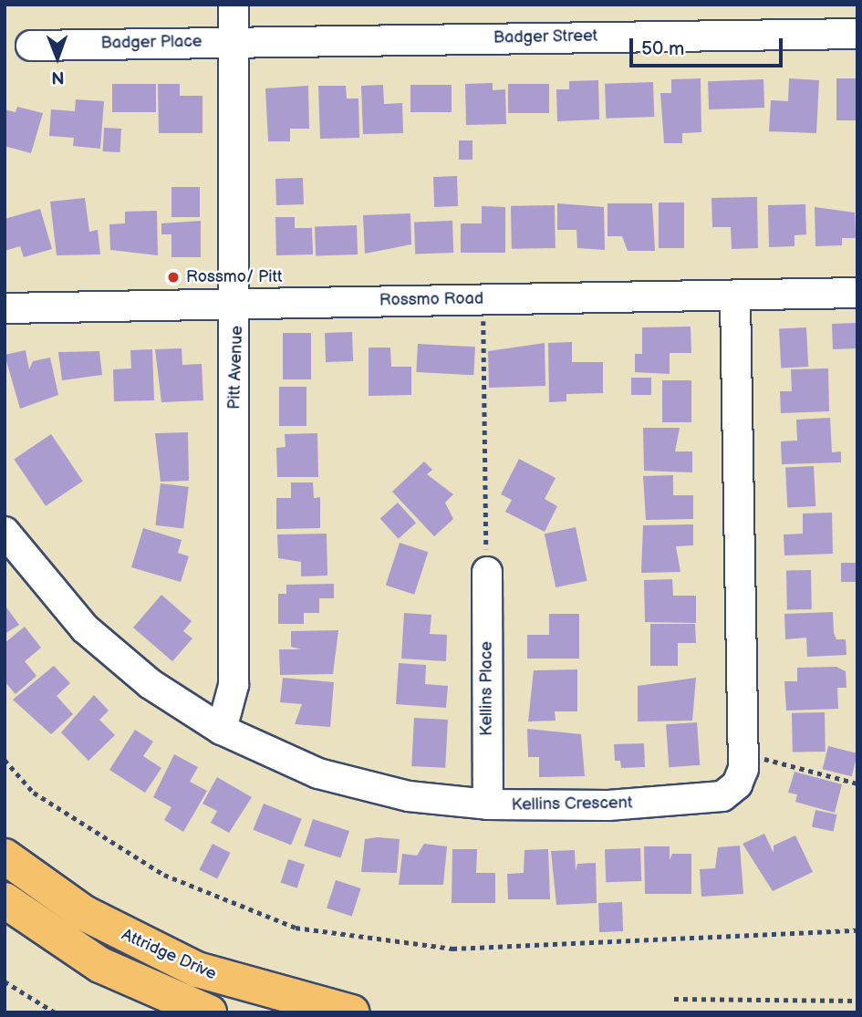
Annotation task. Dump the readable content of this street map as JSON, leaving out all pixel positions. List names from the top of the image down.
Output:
{
  "streets": {
    "main road": ["Attridge Drive"],
    "street": [
      "Badger Street",
      "Badger Place",
      "Rossmo Road",
      "Pitt Avenue",
      "Kellins Place",
      "Kellins Crescent"
    ]
  },
  "crossings": [
    ["Badger Street", "Badger Place"],
    ["Badger Street", "Pitt Avenue"],
    ["Badger Place", "Pitt Avenue"],
    ["Rossmo Road", "Pitt Avenue"],
    ["Rossmo Road", "Kellins Crescent"],
    ["Pitt Avenue", "Kellins Crescent"],
    ["Kellins Place", "Kellins Crescent"]
  ],
  "places": ["Rossmo/ Pitt"],
  "scale_bar": "50 m",
  "north": "bottom"
}
